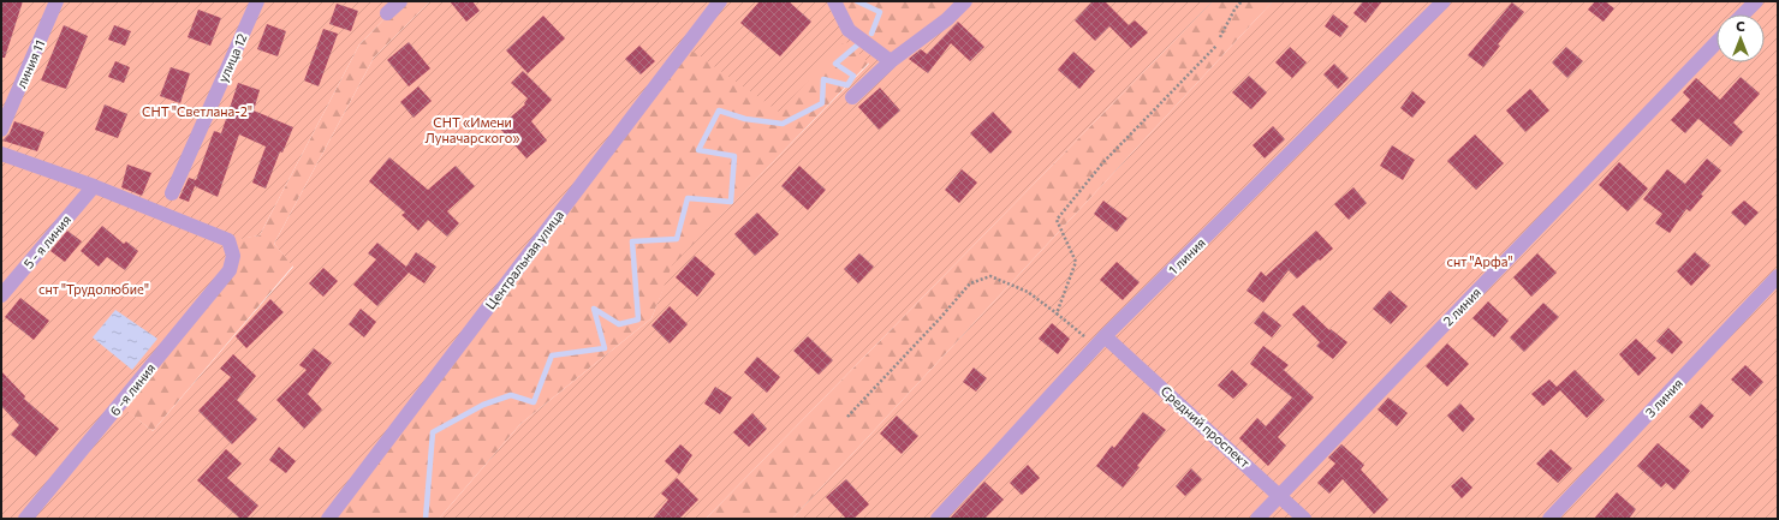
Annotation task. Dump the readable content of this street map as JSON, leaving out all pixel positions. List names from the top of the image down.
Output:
{
  "streets": {
    "street": [
      "улица 12",
      "линия 11",
      "5 - я линия",
      "1 линия",
      "Центральная улица",
      "2 линия",
      "6 -я линия",
      "3 линия",
      "Средний проспект"
    ]
  },
  "crossings": [
    ["5 - я линия", "6 -я линия"],
    ["1 линия", "Средний проспект"],
    ["2 линия", "Средний проспект"]
  ],
  "parks": [
    "СНТ \"Светлана-2\"",
    "СНТ «Имени Луначарского»",
    "снт \"Арфа\"",
    "снт \"Трудолюбие\""
  ],
  "north": "top"
}
